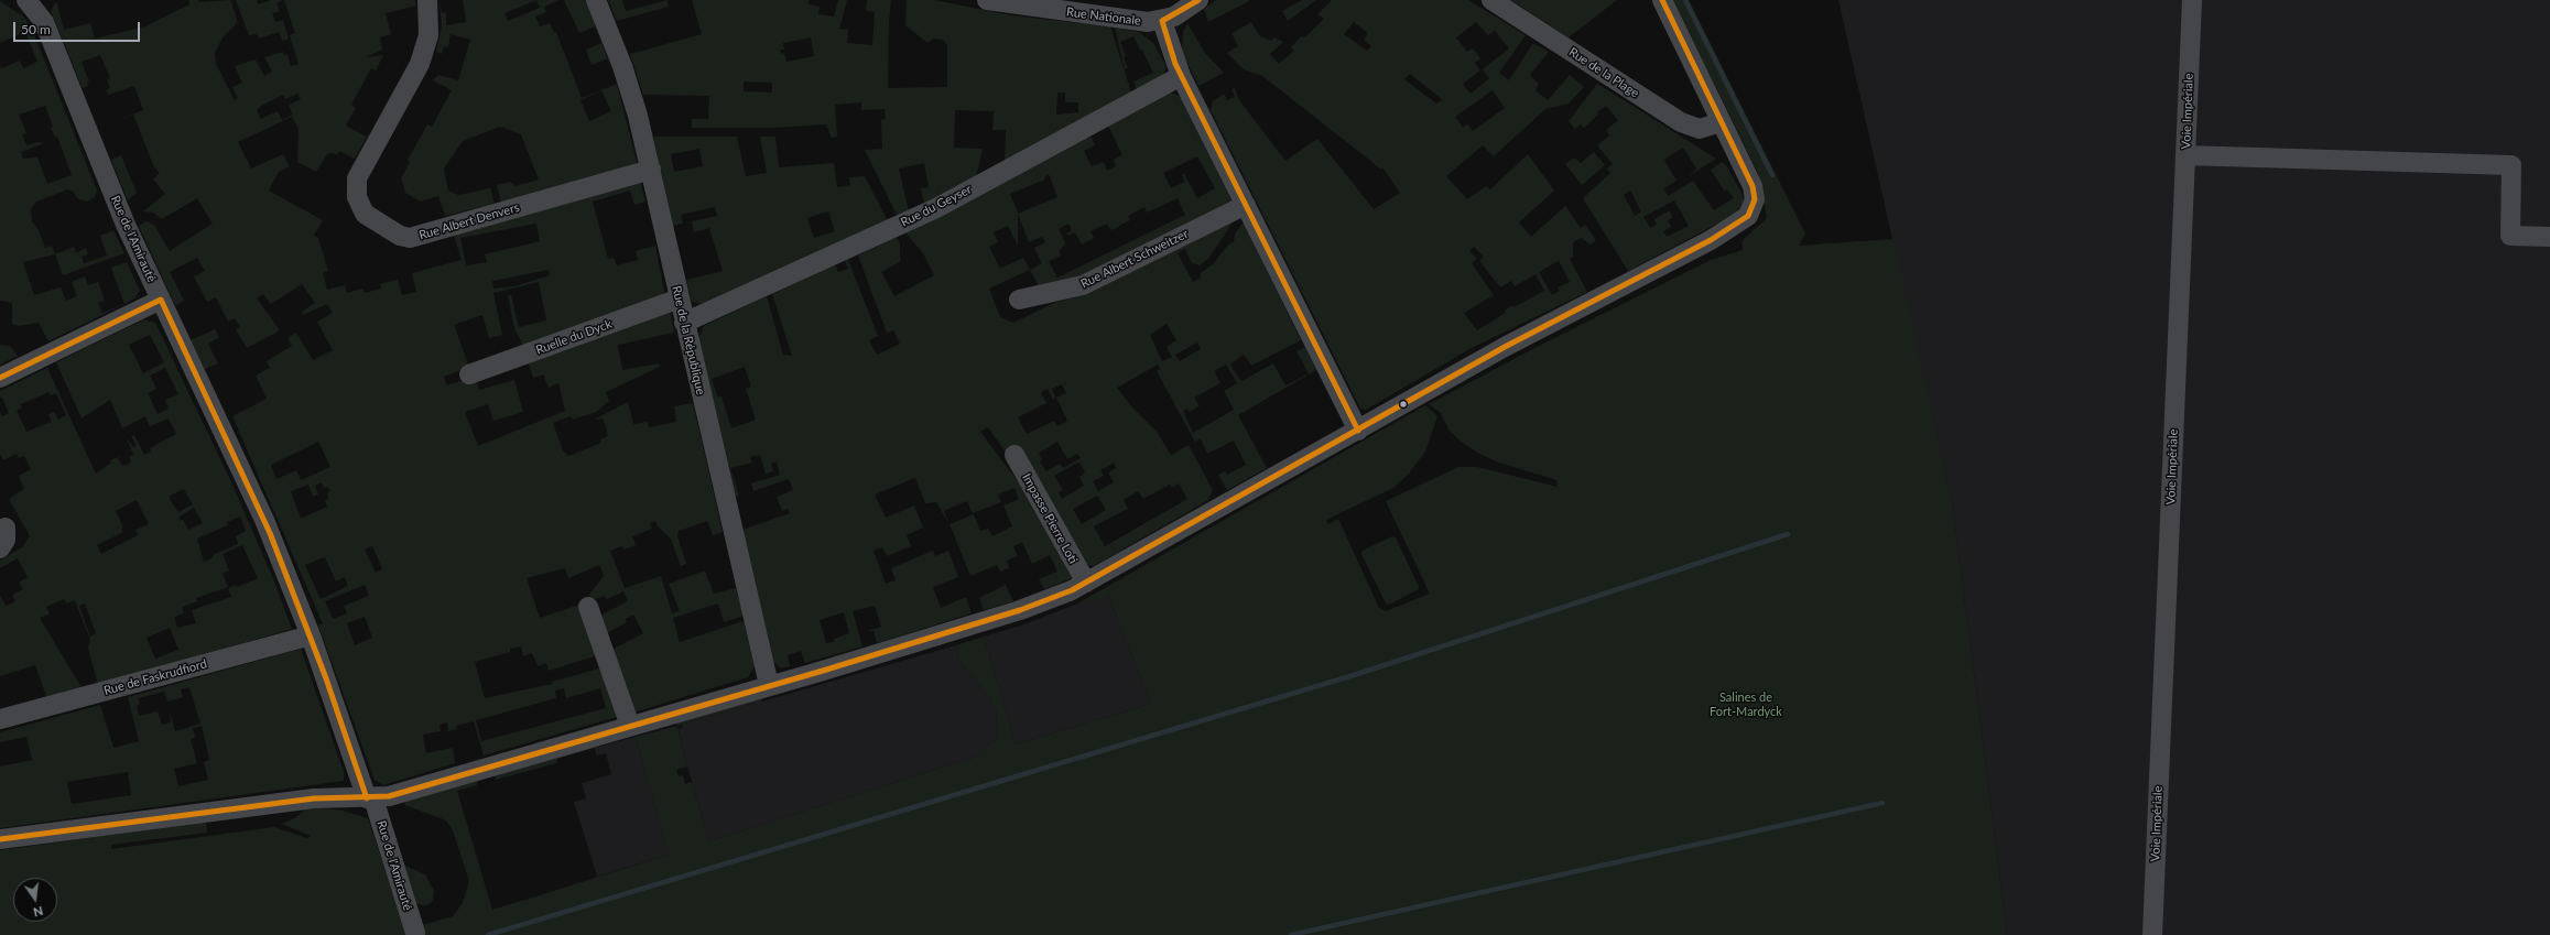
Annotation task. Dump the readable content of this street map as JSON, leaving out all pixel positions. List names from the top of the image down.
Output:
{
  "streets": {
    "street": [
      "Rue Nationale",
      "Rue de la Plage",
      "Voie Impériale",
      "Rue du Geyser",
      "Rue Albert Denvers",
      "Rue de l'Amirauté",
      "Rue Albert Schweitzer",
      "Ruelle du Dyck",
      "Rue de la République",
      "Impasse Pierre Loti",
      "Rue de Faskrudfiord"
    ]
  },
  "crossings": [
    ["Rue du Geyser", "Rue de la République"],
    ["Rue Albert Denvers", "Rue de la République"],
    ["Rue de l'Amirauté", "Rue de Faskrudfiord"],
    ["Ruelle du Dyck", "Rue de la République"]
  ],
  "parks": ["Salines de Fort-Mardyck"],
  "scale_bar": "50 m",
  "north": "bottom"
}
